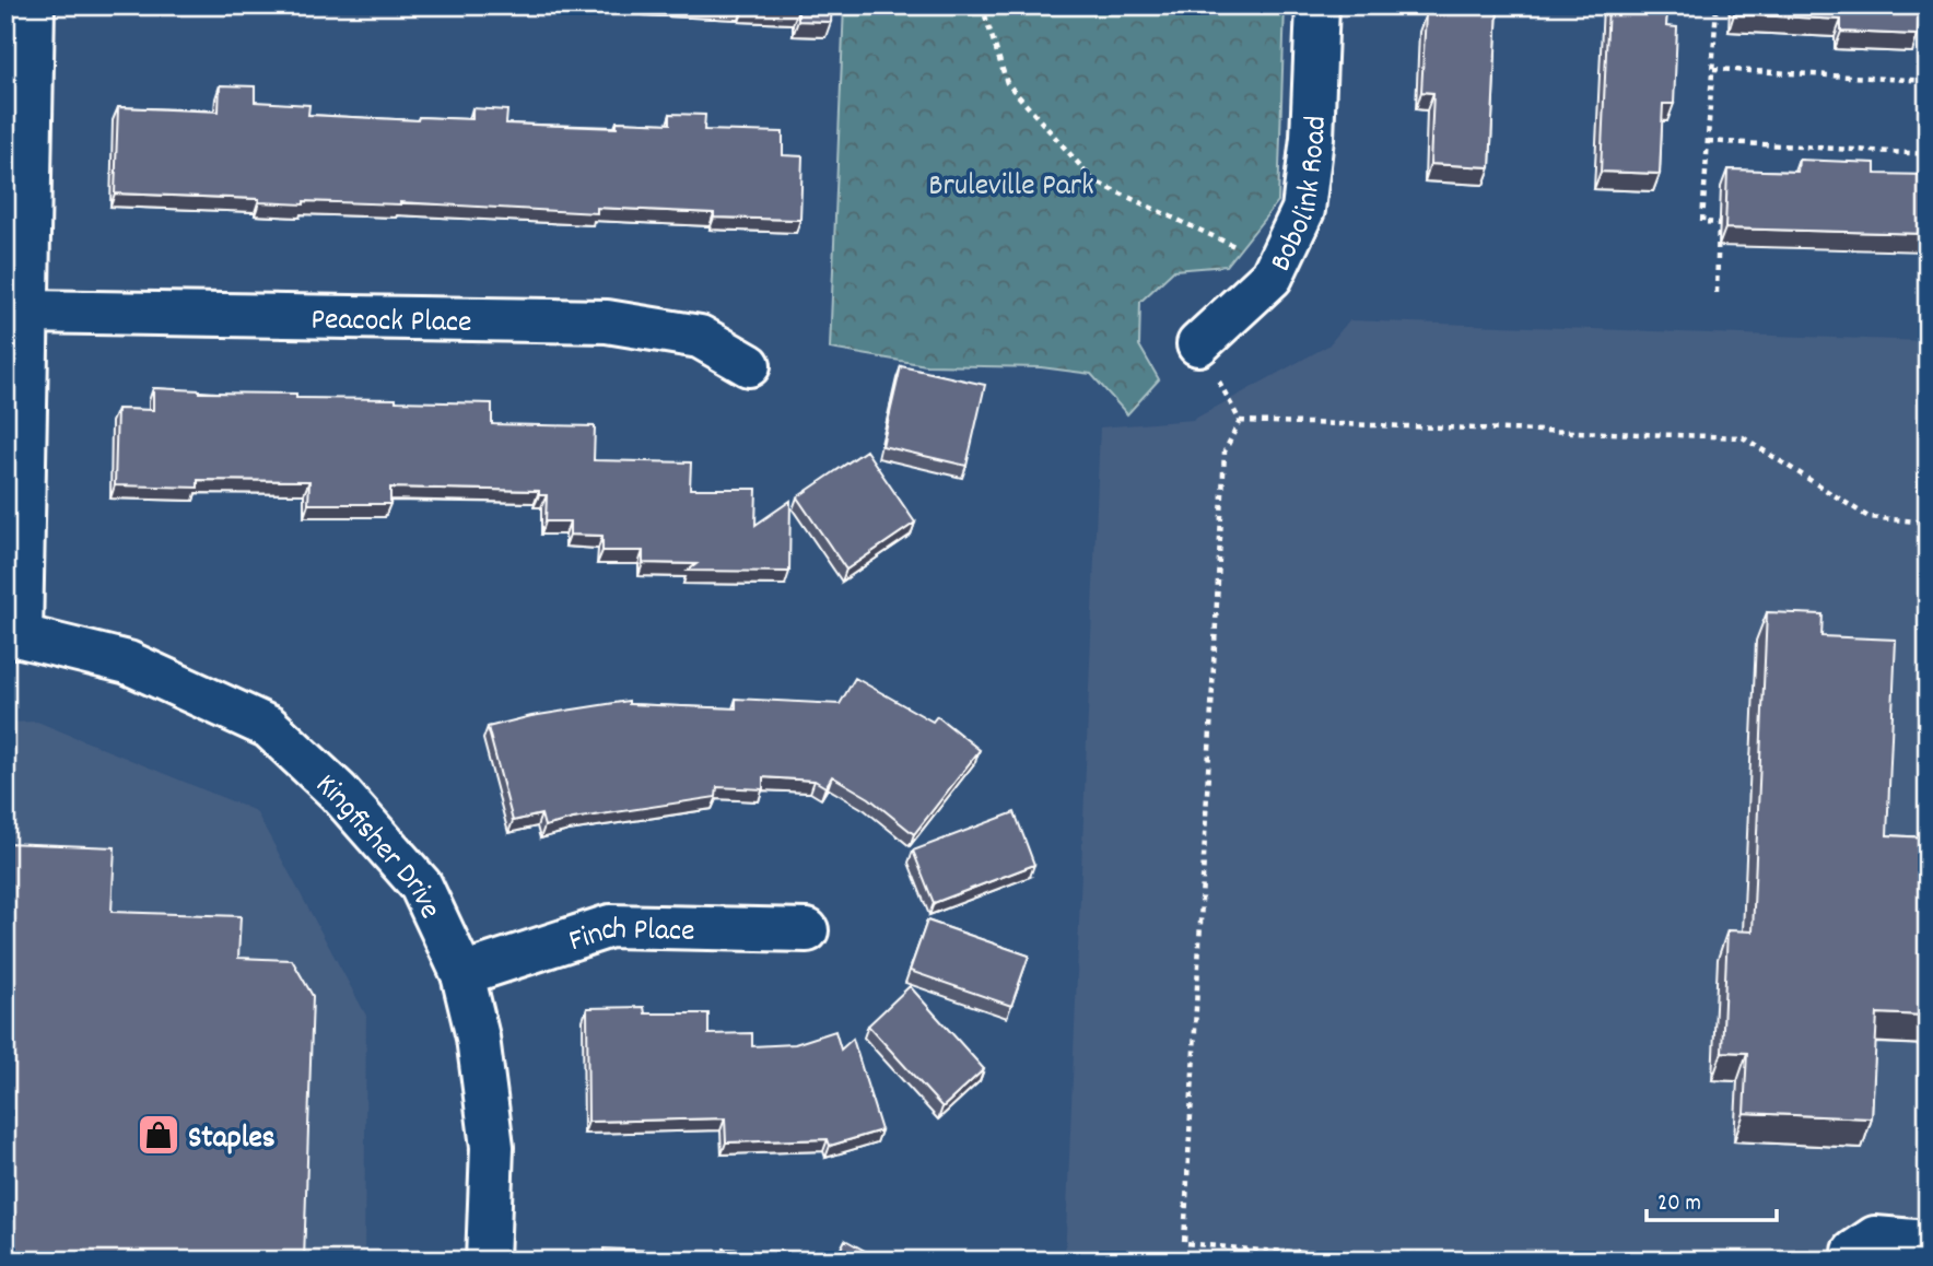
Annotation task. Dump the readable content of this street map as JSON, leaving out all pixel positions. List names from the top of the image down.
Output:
{
  "streets": {
    "street": [
      "Bobolink Road",
      "Peacock Place",
      "Kingfisher Drive",
      "Finch Place"
    ]
  },
  "crossings": [
    ["Kingfisher Drive", "Finch Place"]
  ],
  "parks": ["Bruleville Park"],
  "places": {
    "shop": ["Staples"]
  },
  "scale_bar": "20 m"
}
